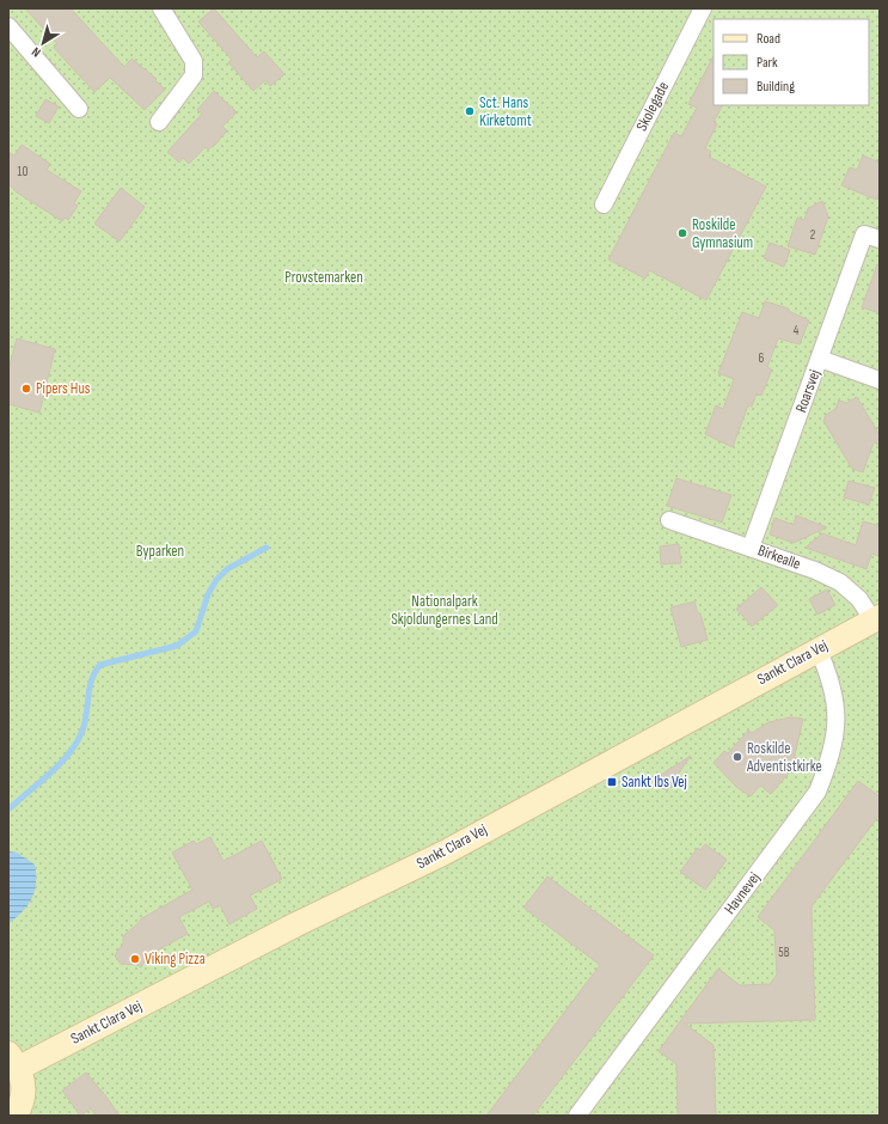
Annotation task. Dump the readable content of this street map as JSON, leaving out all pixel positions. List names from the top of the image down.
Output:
{
  "streets": {
    "main road": ["Sankt Clara Vej"],
    "street": [
      "Skolegade",
      "Roarsvej",
      "Birkealle",
      "Havnevej"
    ]
  },
  "crossings": [
    ["Roarsvej", "Birkealle"],
    ["Birkealle", "Sankt Clara Vej"],
    ["Sankt Clara Vej", "Havnevej"]
  ],
  "parks": ["Provstemarken", "Byparken", "Nationalpark Skjoldungernes Land"],
  "places": {
    "other": [
      "Sct. Hans Kirketomt",
      "Roskilde Gymnasium",
      "Pipers Hus",
      "Roskilde Adventistkirke",
      "Viking Pizza"
    ],
    "transit": ["Sankt Ibs Vej"]
  },
  "house_numbers": [
    "10",
    "2",
    "4",
    "6",
    "5B"
  ],
  "legend": ["Road", "Park", "Building"],
  "north": "bottom left"
}
